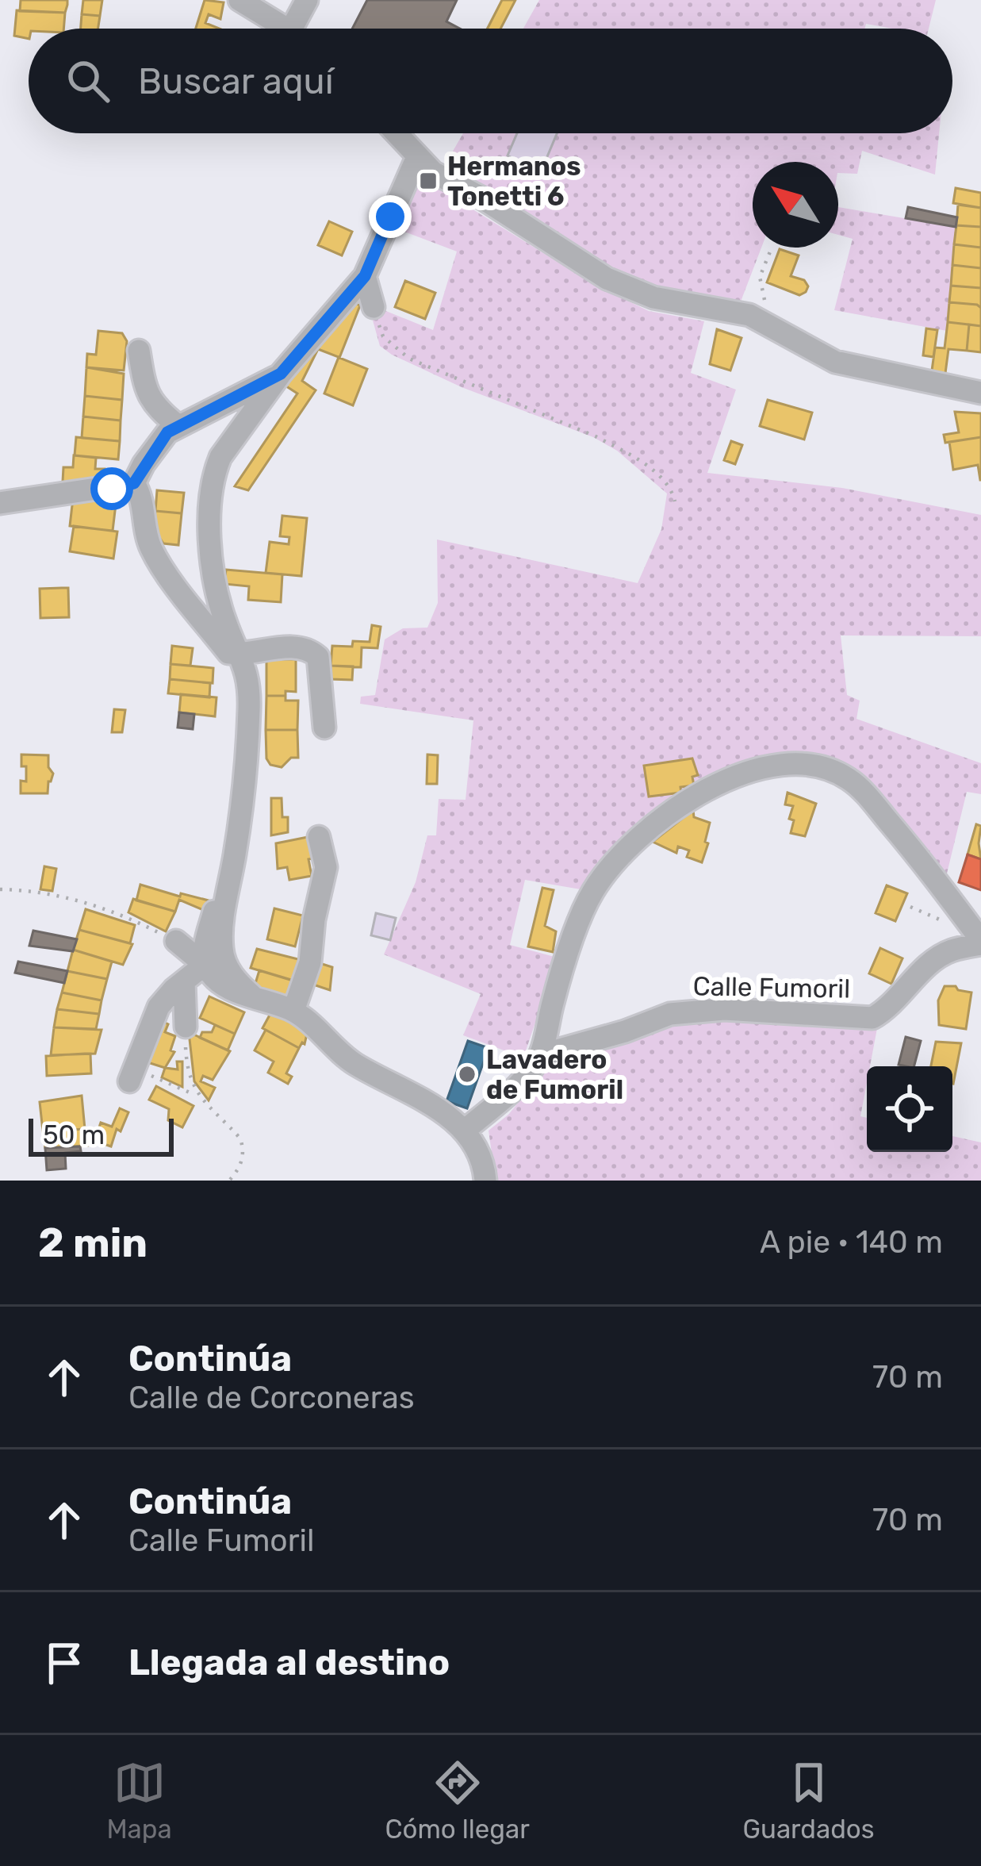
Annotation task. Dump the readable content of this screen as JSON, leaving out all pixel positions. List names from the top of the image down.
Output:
{
  "streets": {
    "street": ["Calle Fumoril"]
  },
  "places": {
    "transit": ["Hermanos Tonetti 6"],
    "other": ["Lavadero de Fumoril"]
  },
  "scale_bar": "50 m",
  "north": "top left",
  "page": {
    "search": "Buscar aquí",
    "scale": "50 m",
    "heading": ["2 min", "A pie · 140 m"],
    "list": [
      ["Continúa", "Calle de Corconeras", "70 m"],
      ["Continúa", "Calle Fumoril", "70 m"],
      "Llegada al destino"
    ],
    "nav": ["Mapa", "Cómo llegar", "Guardados"]
  }
}
